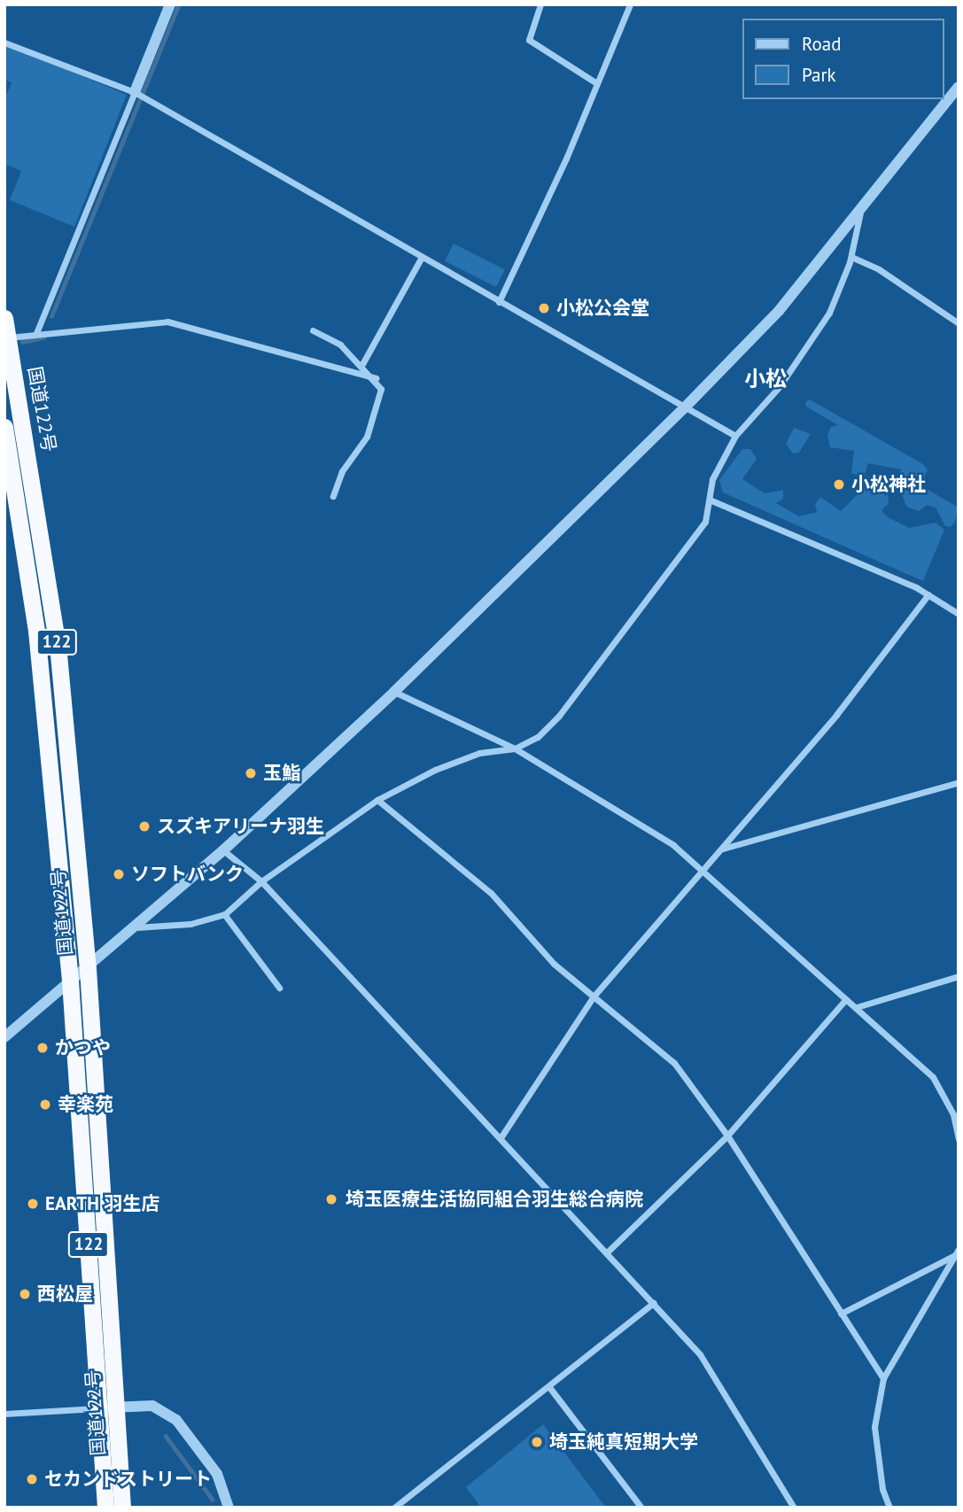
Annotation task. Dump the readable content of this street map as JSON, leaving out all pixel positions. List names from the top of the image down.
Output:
{
  "streets": {
    "highway": ["国道122号", "122"]
  },
  "districts": ["小松"],
  "places": [
    "小松公会堂",
    "小松神社",
    "玉鮨",
    "スズキアリーナ羽生",
    "ソフトバンク",
    "かつや",
    "幸楽苑",
    "埼玉医療生活協同組合羽生総合病院",
    "EARTH 羽生店",
    "西松屋",
    "埼玉純真短期大学",
    "セカンドストリート"
  ],
  "legend": ["Road", "Park"]
}
